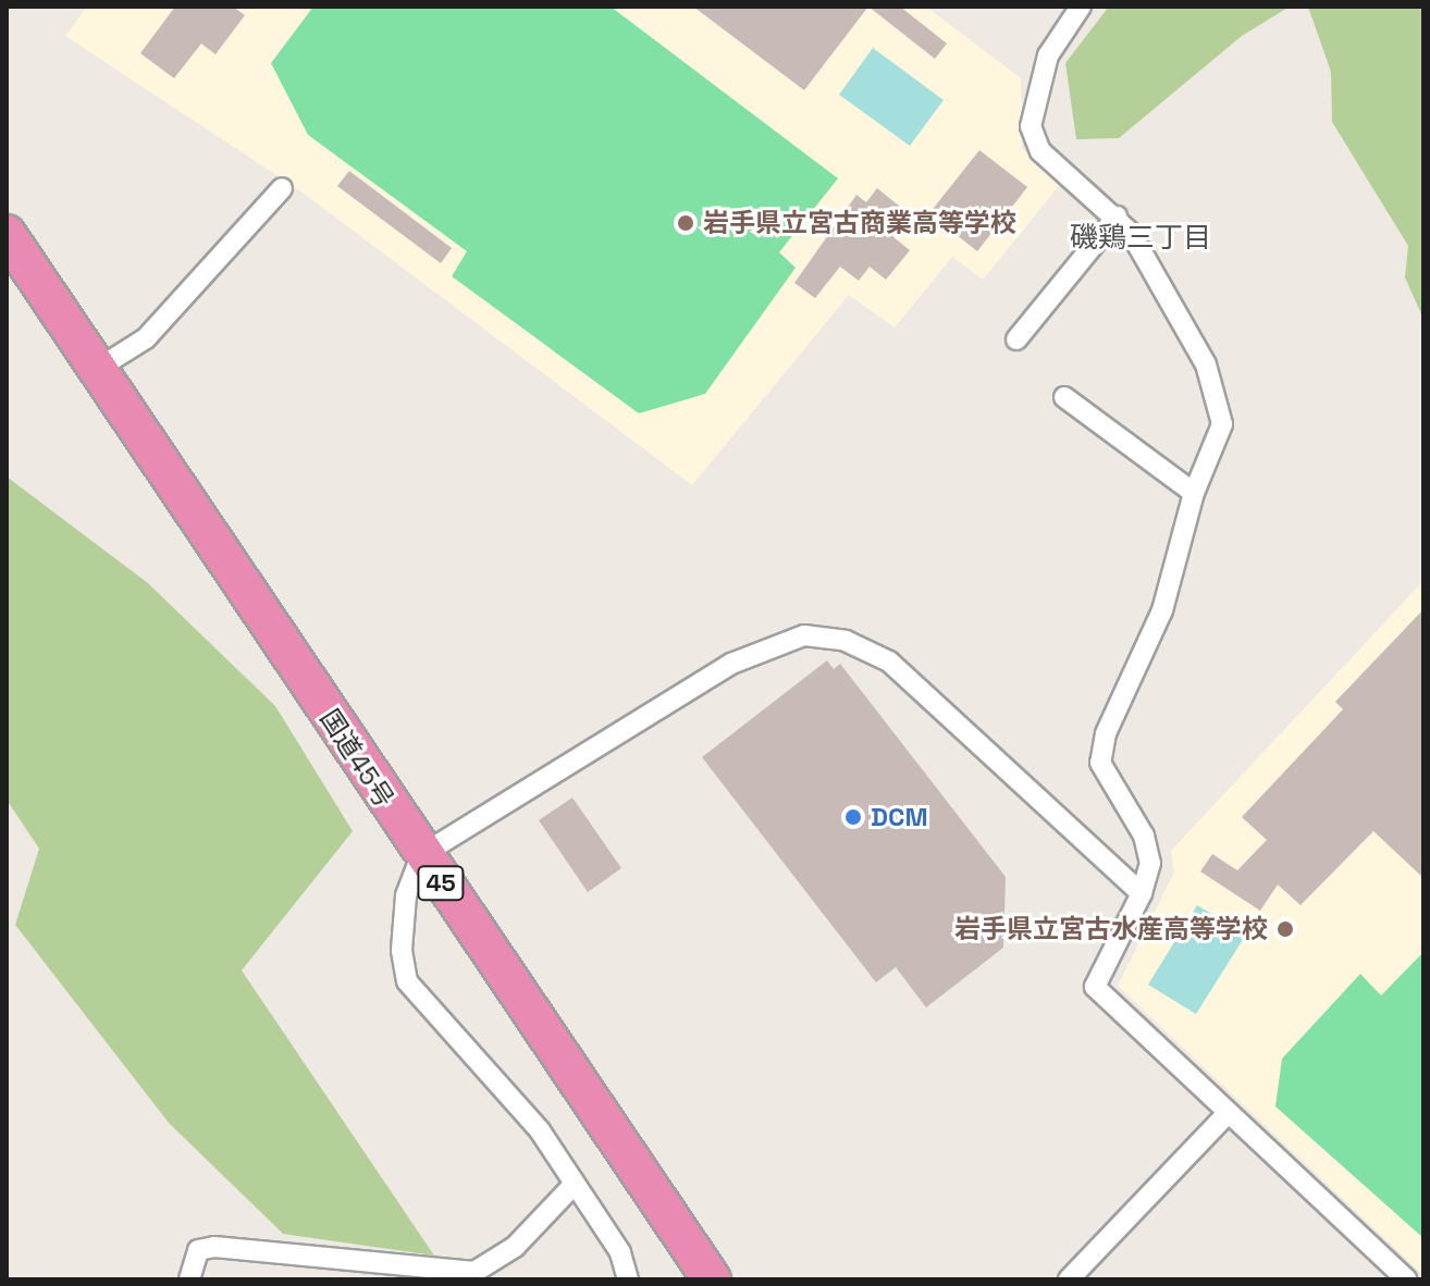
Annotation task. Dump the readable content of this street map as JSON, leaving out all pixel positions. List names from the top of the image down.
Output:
{
  "streets": {
    "highway": ["国道45号", "45"]
  },
  "districts": ["磯鶏三丁目"],
  "places": ["岩手県立宮古商業高等学校", "DCM", "岩手県立宮古水産高等学校"]
}
